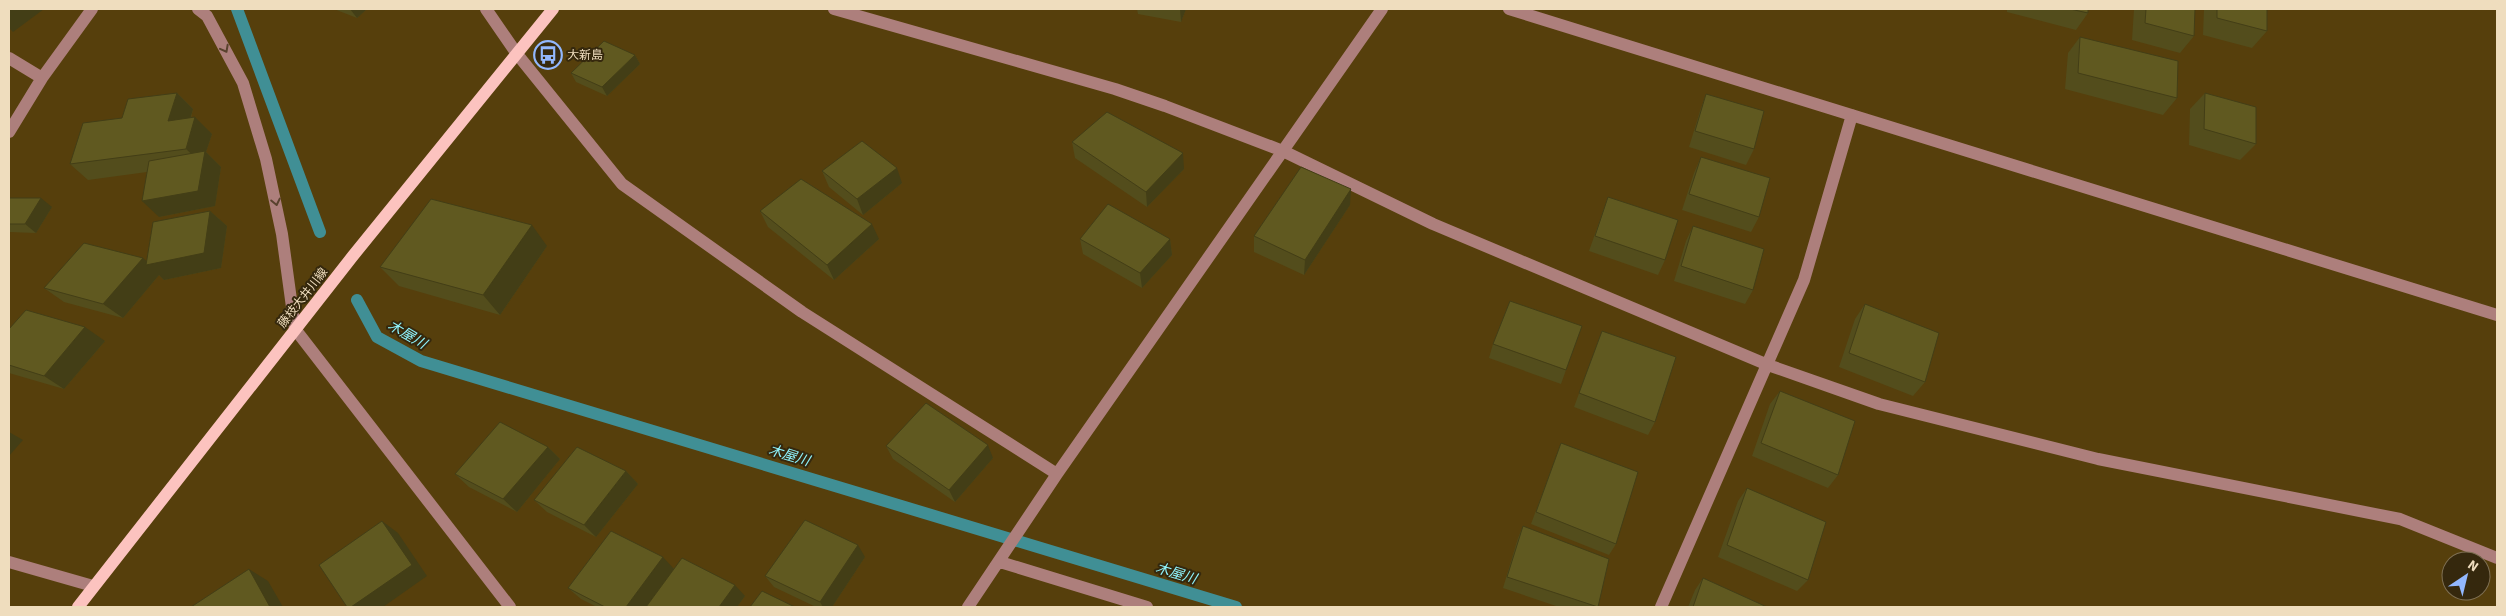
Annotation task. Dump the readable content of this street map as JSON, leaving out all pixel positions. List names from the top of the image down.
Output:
{
  "streets": {
    "main road": ["藤枝大井川線"]
  },
  "water": ["木屋川"],
  "places": {
    "bus stop": ["大新島"]
  },
  "north": "top right"
}
